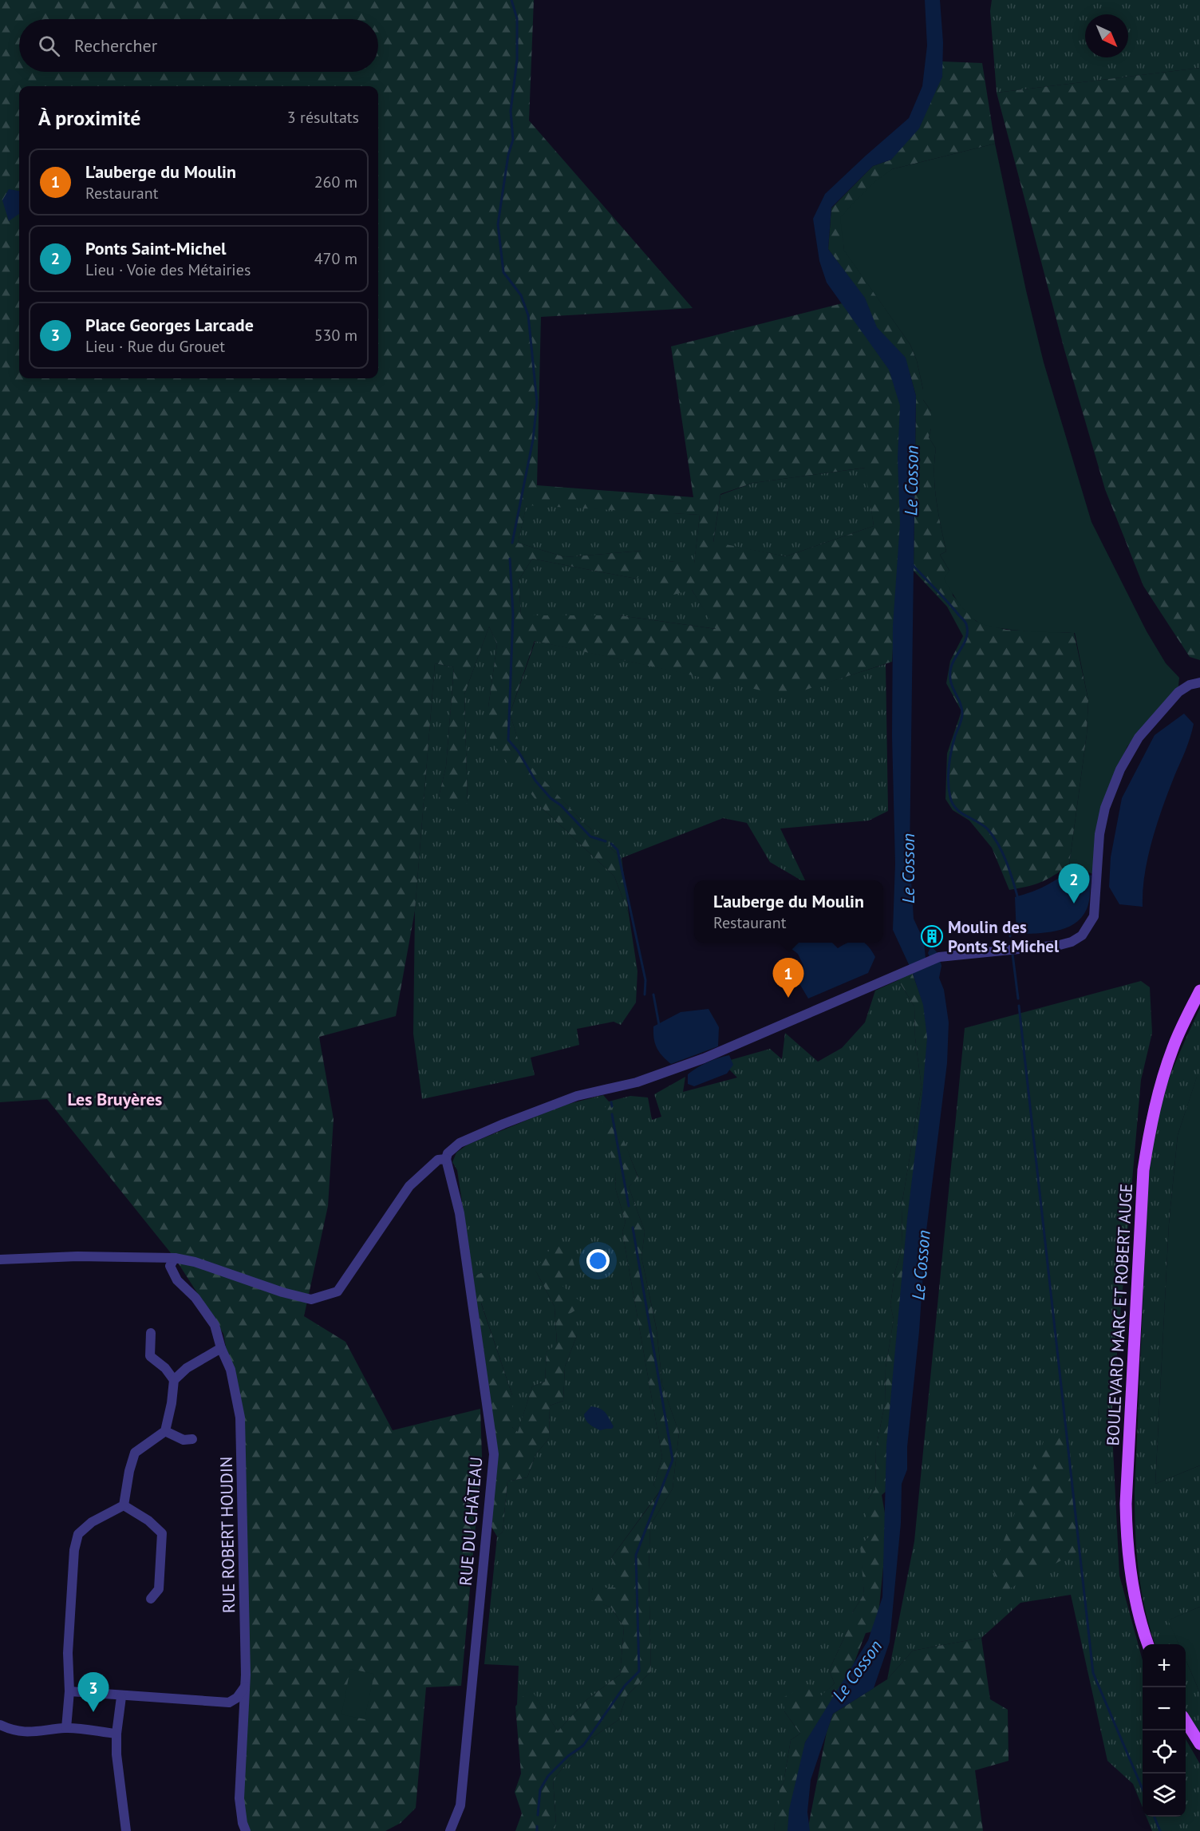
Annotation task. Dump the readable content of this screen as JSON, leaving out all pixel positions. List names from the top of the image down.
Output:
{
  "streets": {
    "main road": ["BOULEVARD MARC ET ROBERT AUGE"],
    "street": ["RUE DU CHÂTEAU", "RUE ROBERT HOUDIN"]
  },
  "districts": ["Les Bruyères"],
  "water": ["Le Cosson"],
  "places": {
    "building": ["Moulin des Ponts St Michel"]
  },
  "north": "bottom right",
  "page": {
    "search": "Rechercher",
    "heading": ["À proximité", "3 résultats"],
    "list": [
      {
        "mark": "1",
        "name": "L'auberge du Moulin",
        "note": "Restaurant",
        "value": "260 m"
      },
      {
        "mark": "2",
        "name": "Ponts Saint-Michel",
        "note": "Lieu · Voie des Métairies",
        "value": "470 m"
      },
      {
        "mark": "3",
        "name": "Place Georges Larcade",
        "note": "Lieu · Rue du Grouet",
        "value": "530 m"
      }
    ],
    "pins": ["2", "1", "3"],
    "popup": ["L'auberge du Moulin", "Restaurant"],
    "map_buttons": ["+", "−"]
  }
}
